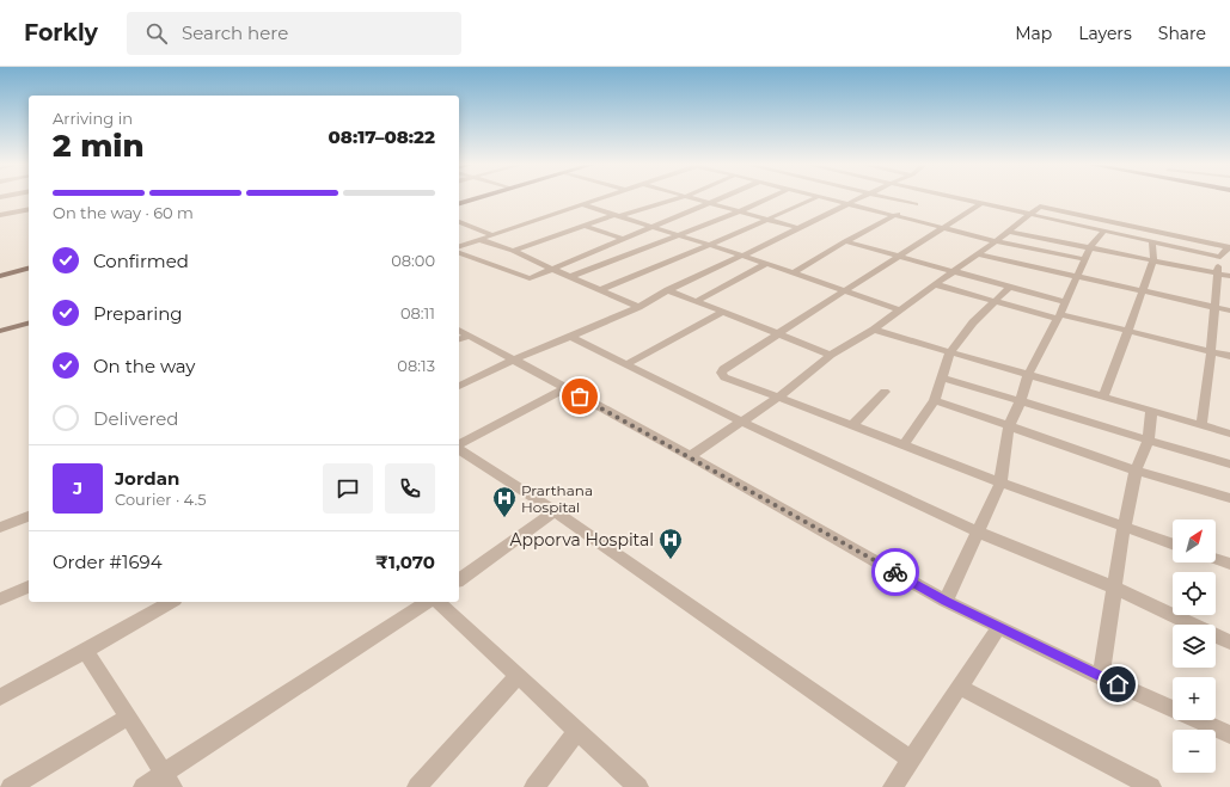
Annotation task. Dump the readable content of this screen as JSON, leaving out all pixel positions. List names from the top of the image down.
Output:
{
  "places": {
    "hospital": ["Prarthana Hospital", "Apporva Hospital"]
  },
  "north": "top right",
  "page": {
    "header": "Forkly",
    "search": "Search here",
    "nav": ["Map", "Layers", "Share"],
    "heading": ["2 min", "Arriving in", "08:17–08:22"],
    "panel": [
      "Jordan",
      "Courier · 4.5",
      "Order #1694",
      "₹1,070"
    ],
    "bar": "On the way · 60 m",
    "list": [
      ["Confirmed", "08:00"],
      ["Preparing", "08:11"],
      ["On the way", "08:13"],
      "Delivered"
    ],
    "round": "J",
    "map_buttons": ["+", "−"]
  }
}
